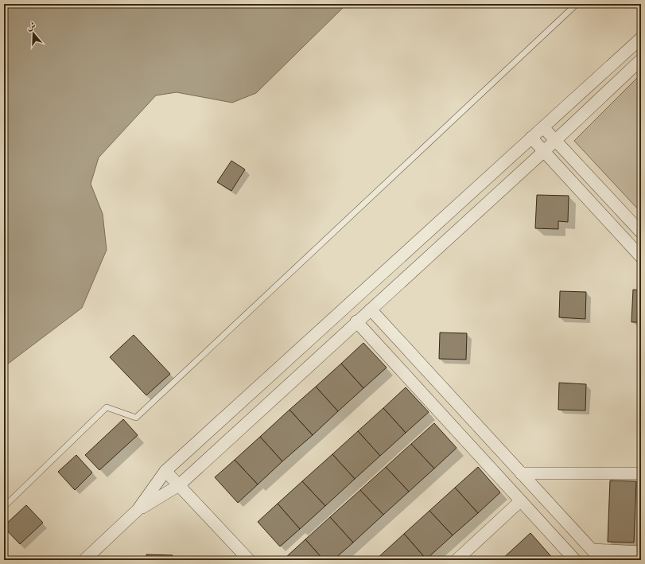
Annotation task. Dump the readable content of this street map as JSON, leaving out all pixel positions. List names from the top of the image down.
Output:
{
  "north": "top"
}
